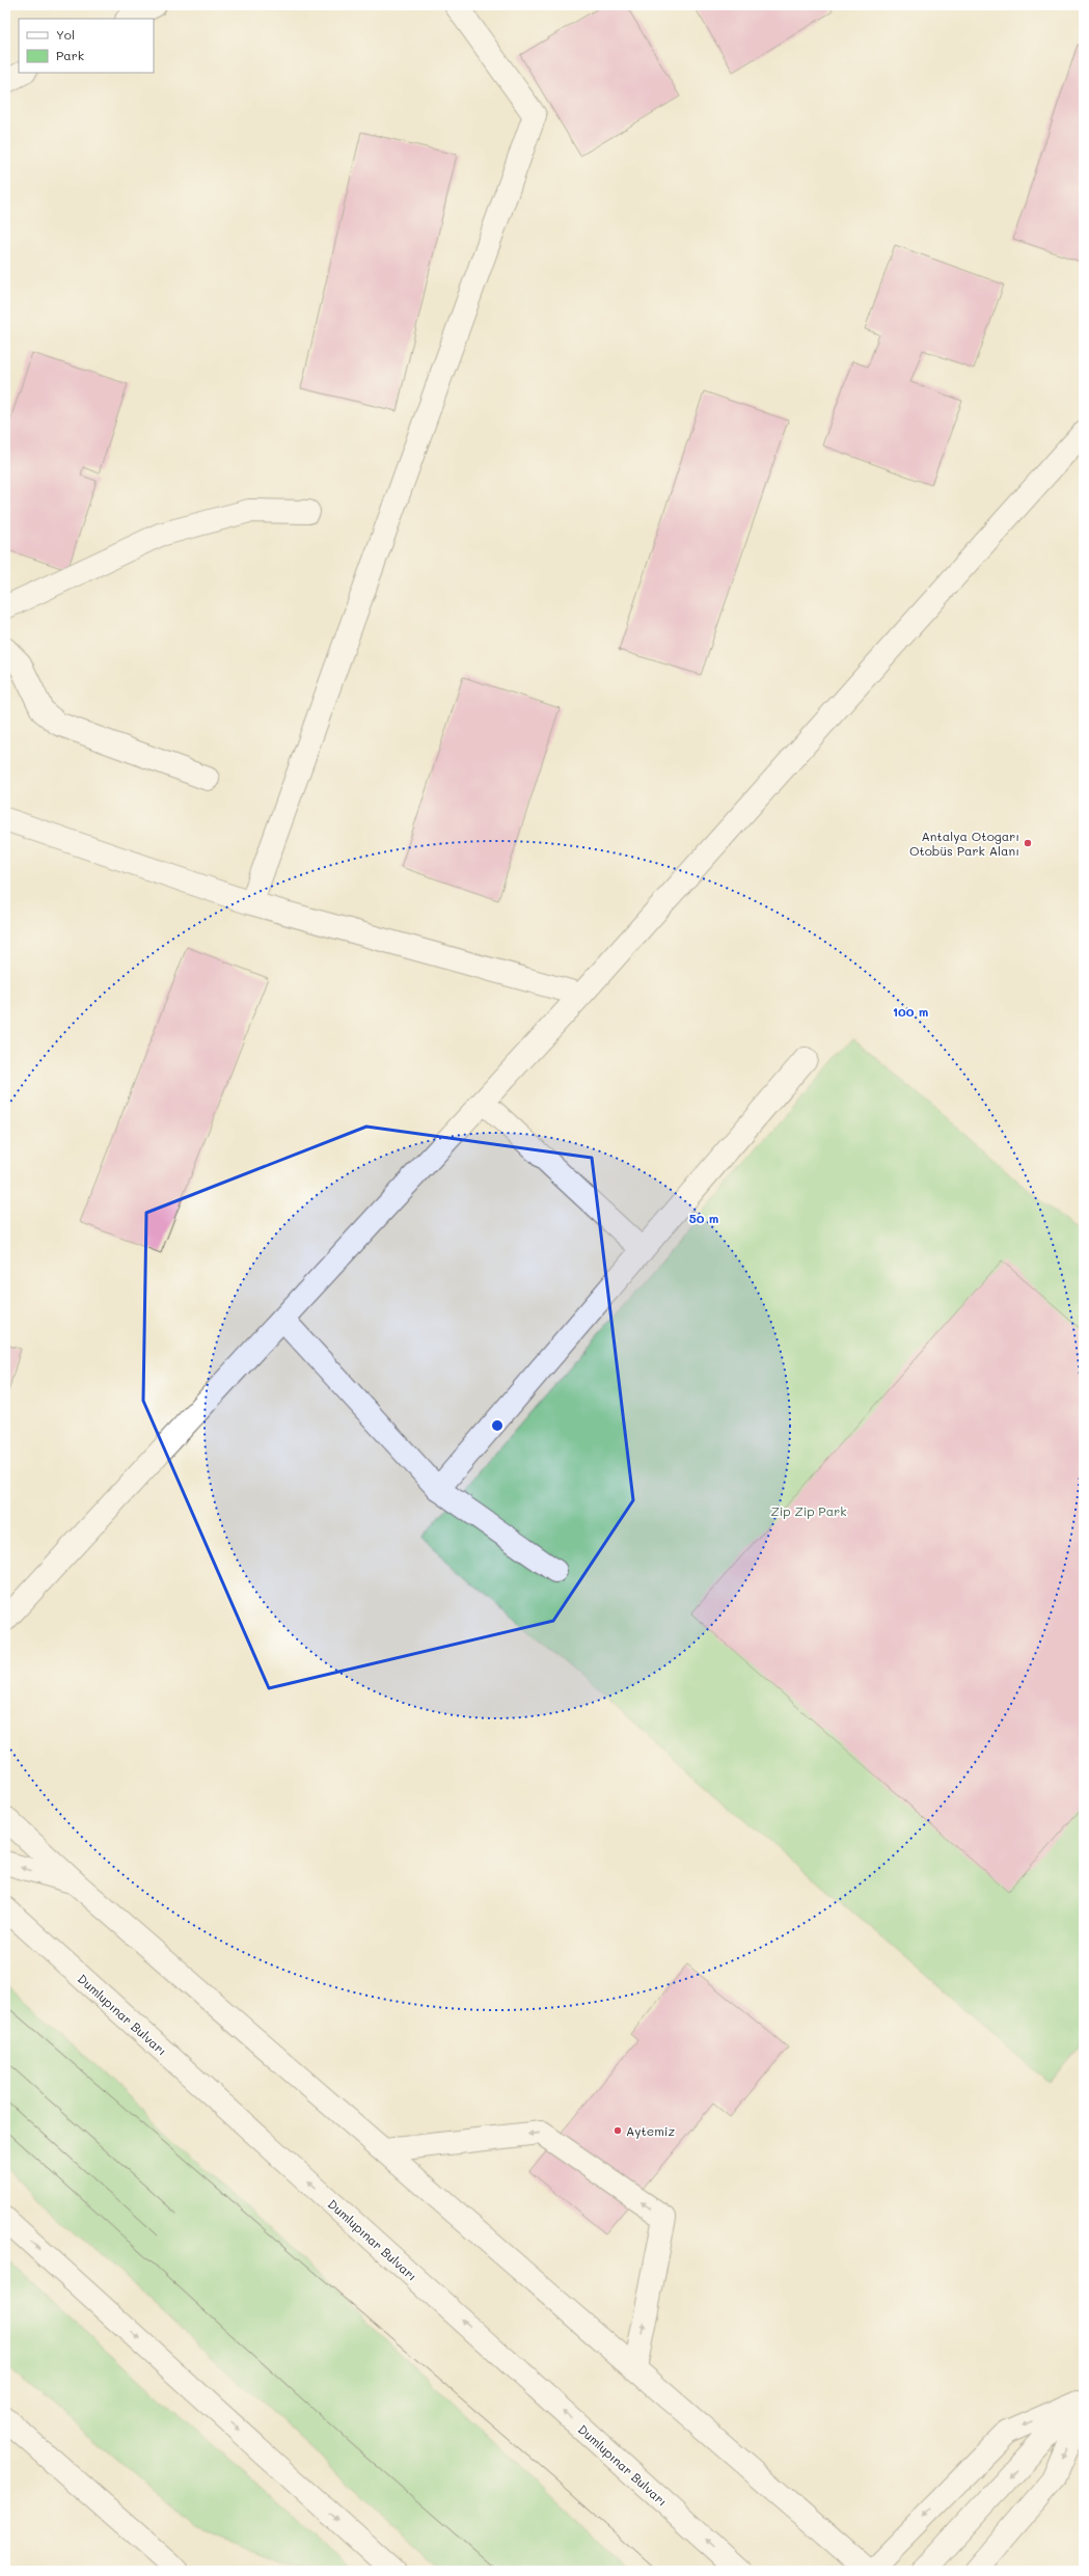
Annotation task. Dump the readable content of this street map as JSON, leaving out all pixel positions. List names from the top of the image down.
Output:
{
  "streets": {
    "main road": ["Dumlupınar Bulvarı"]
  },
  "parks": ["Zip Zip Park"],
  "places": ["Antalya Otogarı Otobüs Park Alanı", "Aytemiz"],
  "legend": ["Yol", "Park"],
  "rings": ["100 m", "50 m"]
}
